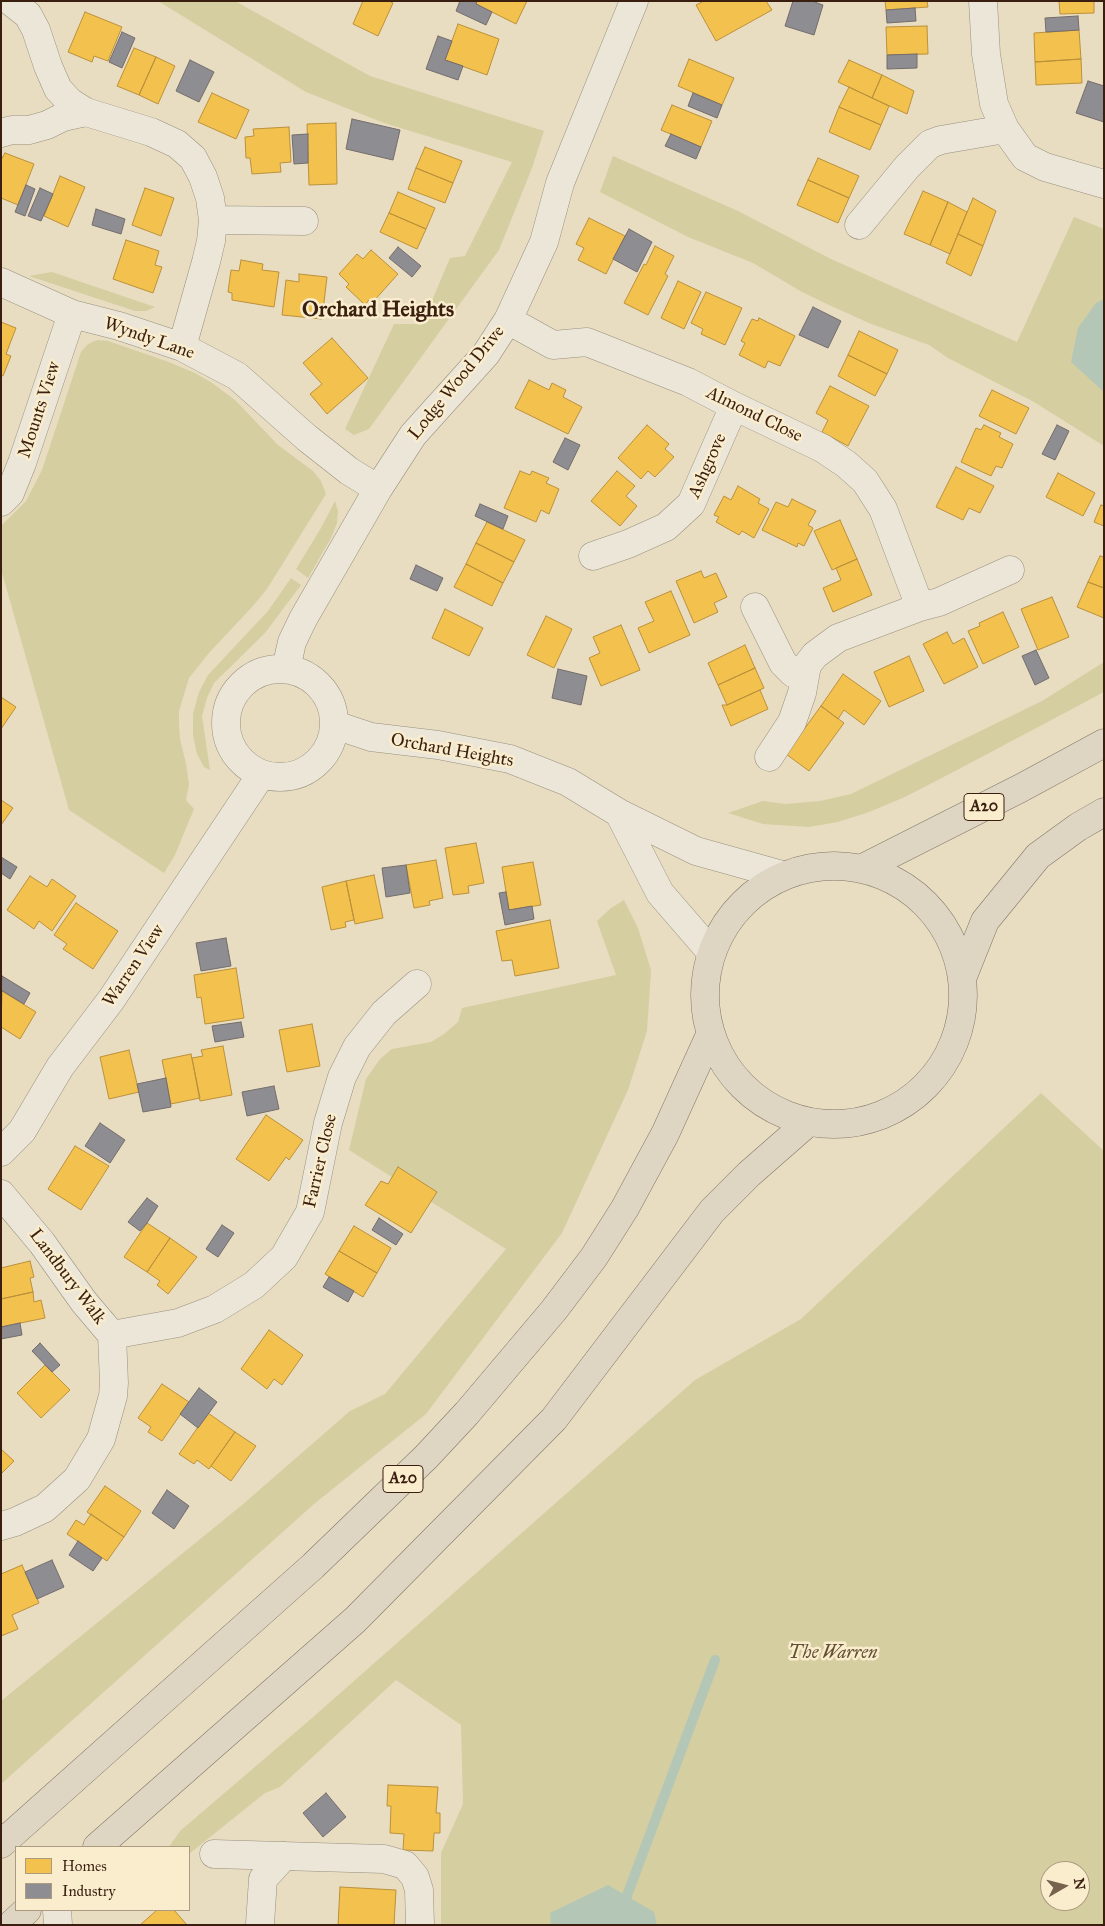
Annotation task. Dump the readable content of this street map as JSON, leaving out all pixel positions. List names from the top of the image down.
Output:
{
  "streets": {
    "main road": ["A20"],
    "street": [
      "Wyndy Lane",
      "Lodge Wood Drive",
      "Mounts View",
      "Almond Close",
      "Ashgrove",
      "Orchard Heights",
      "Warren View",
      "Farrier Close",
      "Landbury Walk"
    ]
  },
  "crossings": [
    ["Wyndy Lane", "Lodge Wood Drive"],
    ["Wyndy Lane", "Mounts View"],
    ["Lodge Wood Drive", "Almond Close"],
    ["Lodge Wood Drive", "Orchard Heights"],
    ["Lodge Wood Drive", "Warren View"],
    ["Almond Close", "Ashgrove"],
    ["Orchard Heights", "Warren View"],
    ["Farrier Close", "Landbury Walk"]
  ],
  "districts": ["Orchard Heights"],
  "parks": ["The Warren"],
  "legend": ["Homes", "Industry"],
  "north": "right"
}
